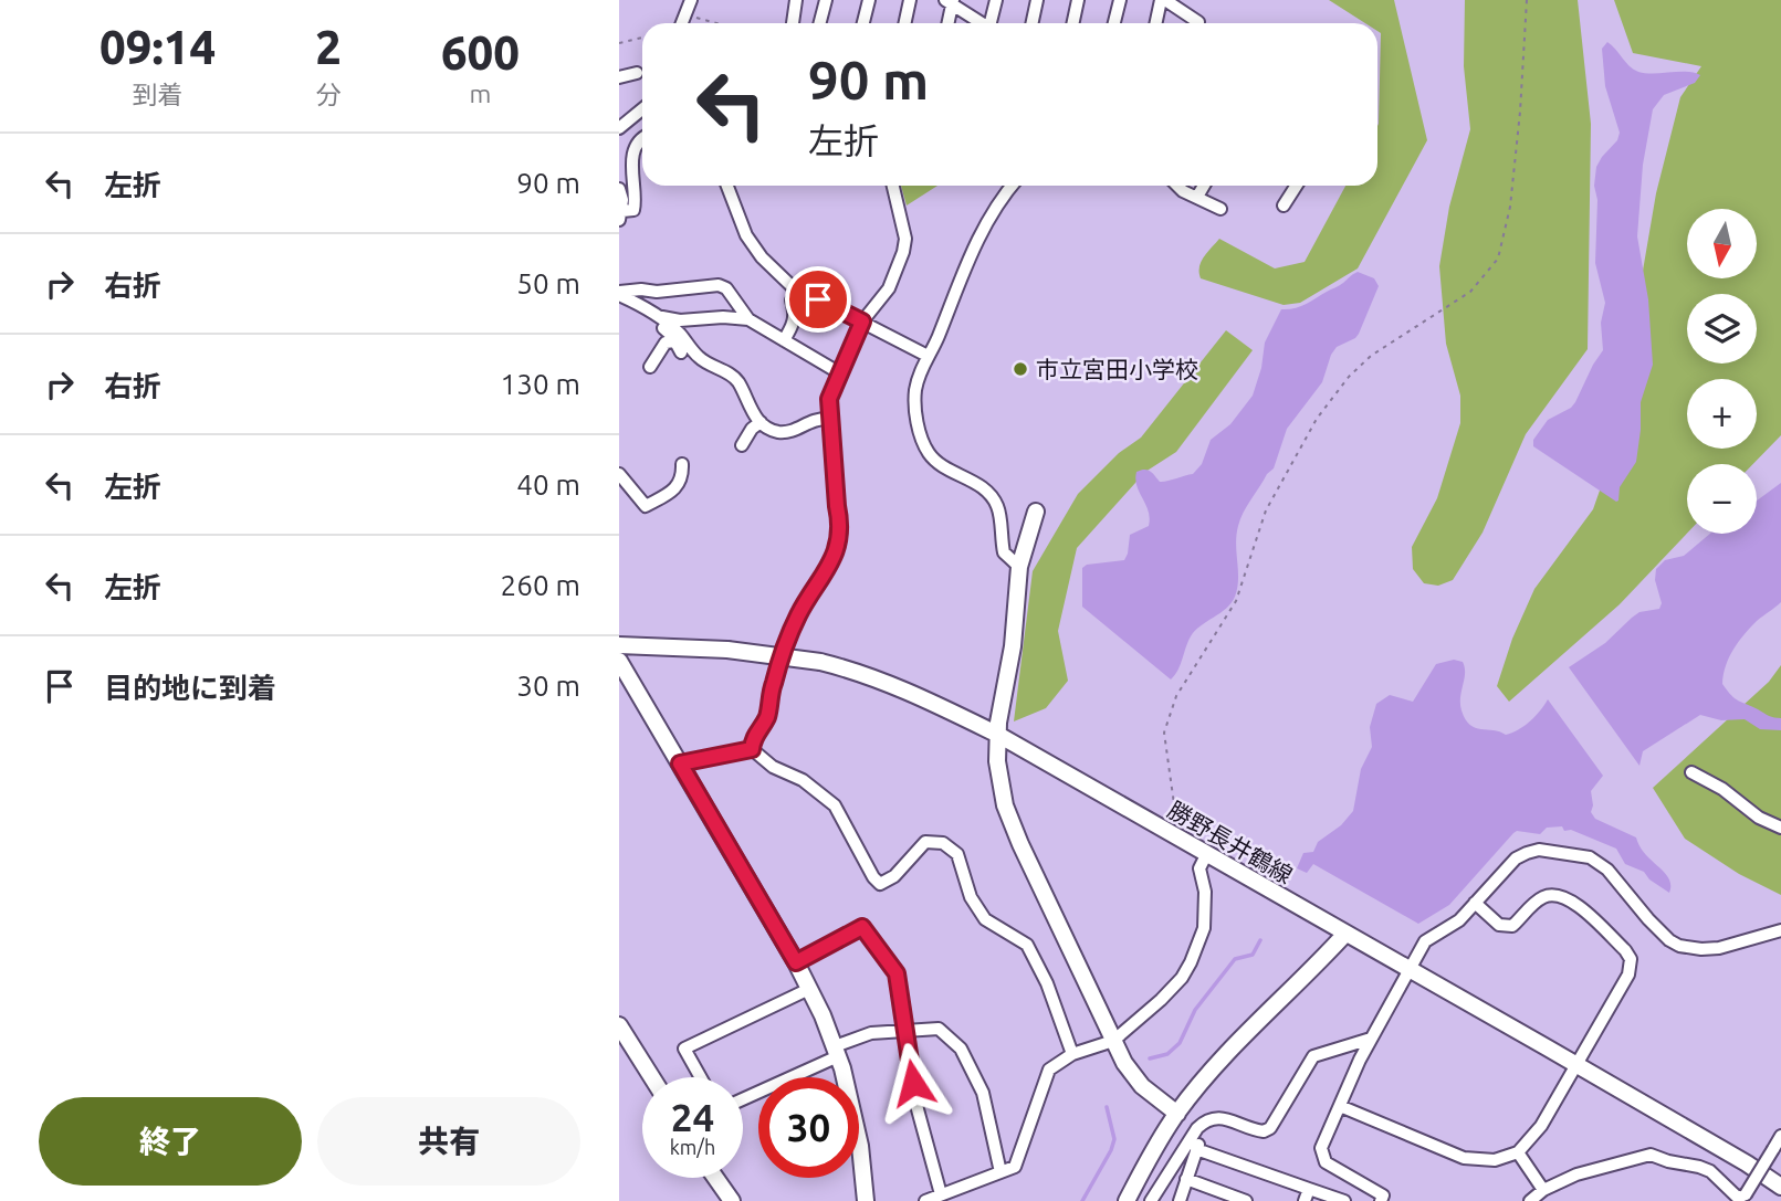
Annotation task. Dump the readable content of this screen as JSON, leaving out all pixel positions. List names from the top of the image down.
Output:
{
  "streets": {
    "street": ["勝野長井鶴線"]
  },
  "places": ["市立宮田小学校"],
  "north": "bottom",
  "page": {
    "eta": [
      "09:14",
      "到着",
      "2",
      "分",
      "600",
      "m"
    ],
    "turn": ["90 m", "左折"],
    "list": [
      {
        "name": "左折",
        "value": "90 m"
      },
      {
        "name": "右折",
        "value": "50 m"
      },
      {
        "name": "右折",
        "value": "130 m"
      },
      {
        "name": "左折",
        "value": "40 m"
      },
      {
        "name": "左折",
        "value": "260 m"
      },
      {
        "name": "目的地に到着",
        "value": "30 m"
      }
    ],
    "map_buttons": ["+", "−"],
    "speed": "24 km/h",
    "limit": "30",
    "buttons": ["終了", "共有"]
  }
}
